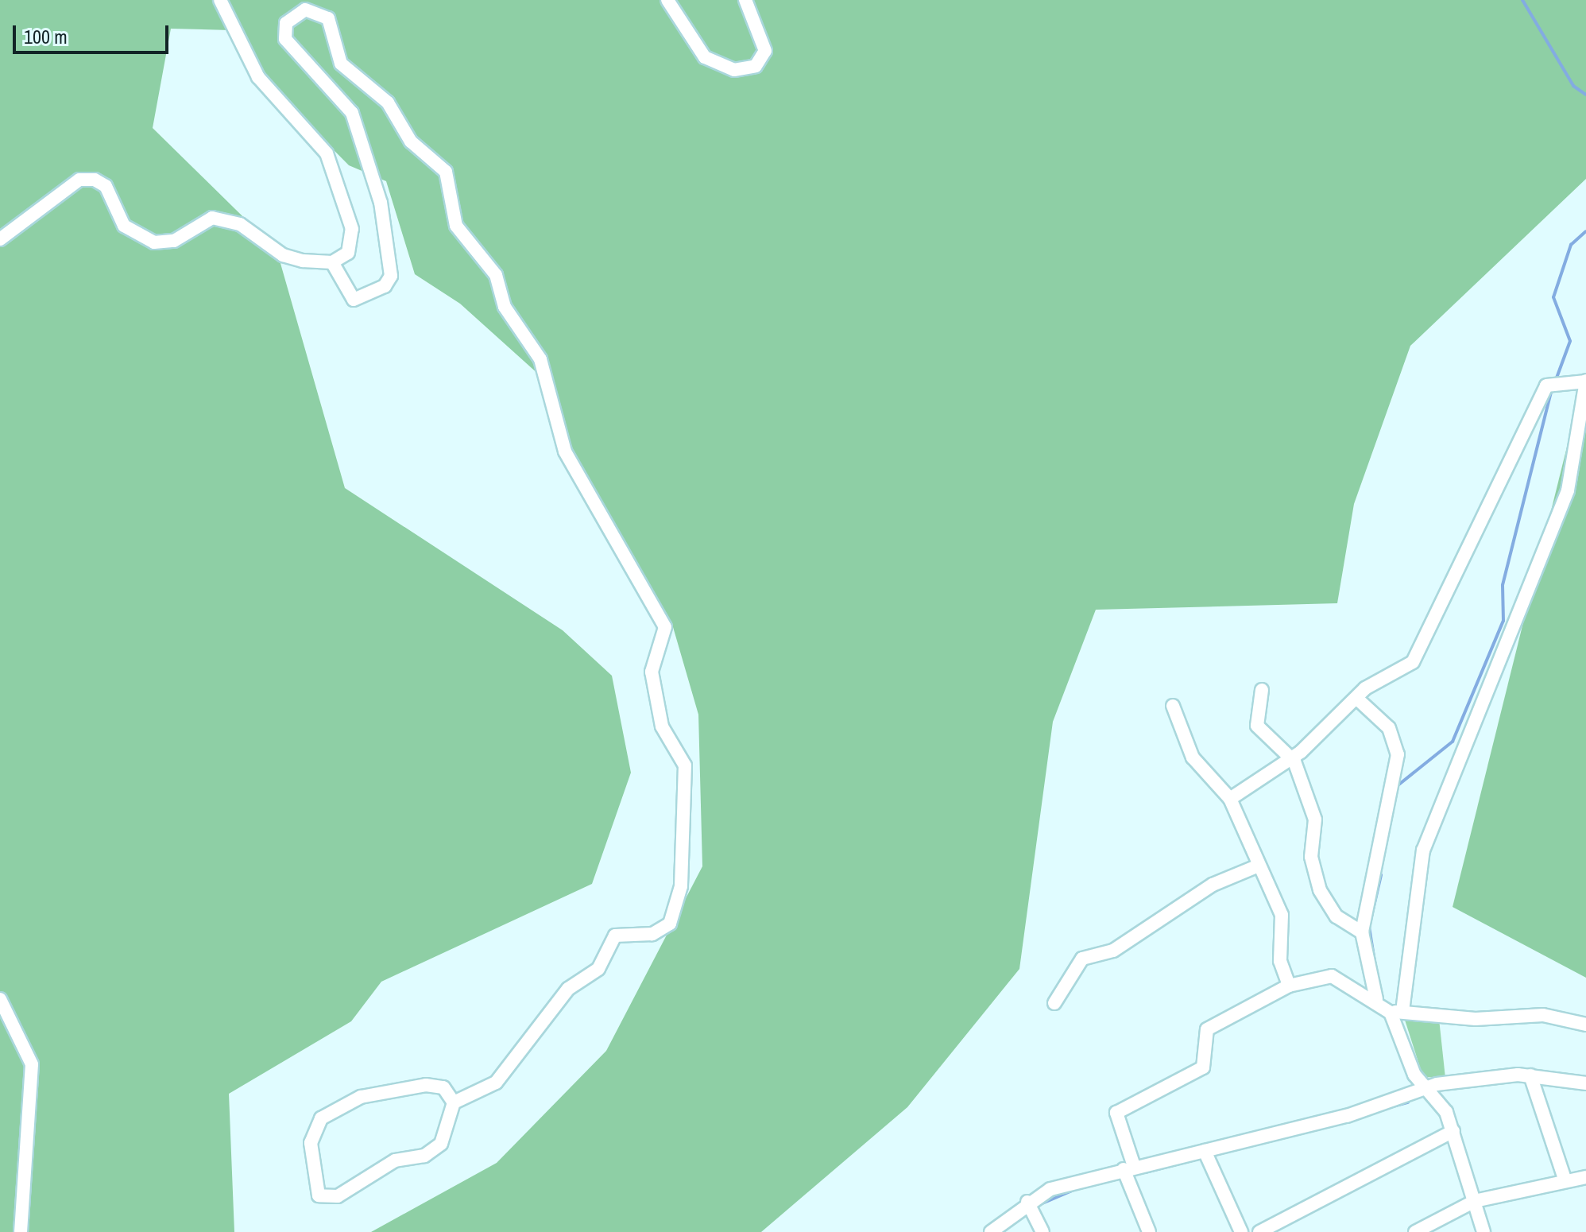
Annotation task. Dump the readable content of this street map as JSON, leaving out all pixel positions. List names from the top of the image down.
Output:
{
  "scale_bar": "100 m"
}
